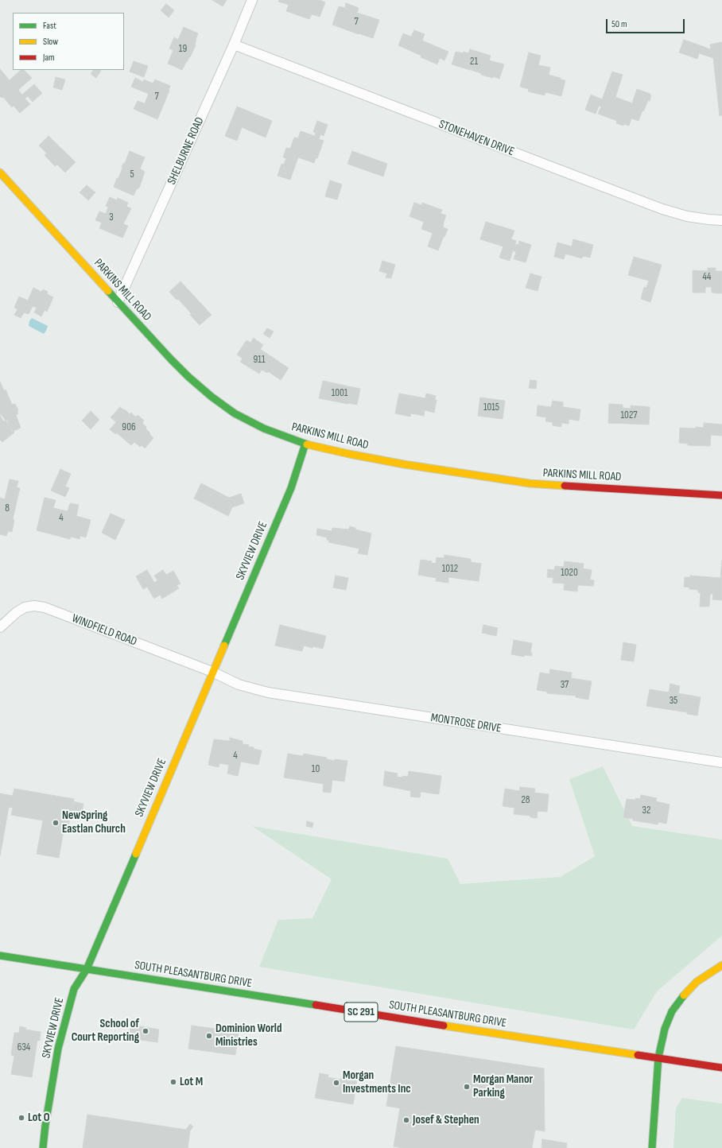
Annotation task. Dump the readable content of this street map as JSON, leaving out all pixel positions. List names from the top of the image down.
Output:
{
  "streets": {
    "street": [
      "STONEHAVEN DRIVE",
      "SHELBURNE ROAD",
      "PARKINS MILL ROAD",
      "SKYVIEW DRIVE",
      "WINDFIELD ROAD",
      "MONTROSE DRIVE",
      "SOUTH PLEASANTBURG DRIVE",
      "SC 291"
    ]
  },
  "crossings": [
    ["STONEHAVEN DRIVE", "SHELBURNE ROAD"],
    ["SHELBURNE ROAD", "PARKINS MILL ROAD"],
    ["PARKINS MILL ROAD", "SKYVIEW DRIVE"],
    ["SKYVIEW DRIVE", "WINDFIELD ROAD"],
    ["SKYVIEW DRIVE", "MONTROSE DRIVE"],
    ["SKYVIEW DRIVE", "SOUTH PLEASANTBURG DRIVE"],
    ["WINDFIELD ROAD", "MONTROSE DRIVE"]
  ],
  "places": [
    "NewSpring Eastlan Church",
    "School of Court Reporting",
    "Dominion World Ministries",
    "Lot M",
    "Morgan Investments Inc",
    "Morgan Manor Parking",
    "Lot O",
    "Josef & Stephen"
  ],
  "house_numbers": [
    "7",
    "19",
    "21",
    "7",
    "5",
    "3",
    "44",
    "911",
    "1001",
    "1015",
    "1027",
    "906",
    "8",
    "4",
    "1012",
    "1020",
    "37",
    "35",
    "4",
    "10",
    "28",
    "32",
    "634"
  ],
  "legend": ["Fast", "Slow", "Jam"],
  "scale_bar": "50 m"
}
